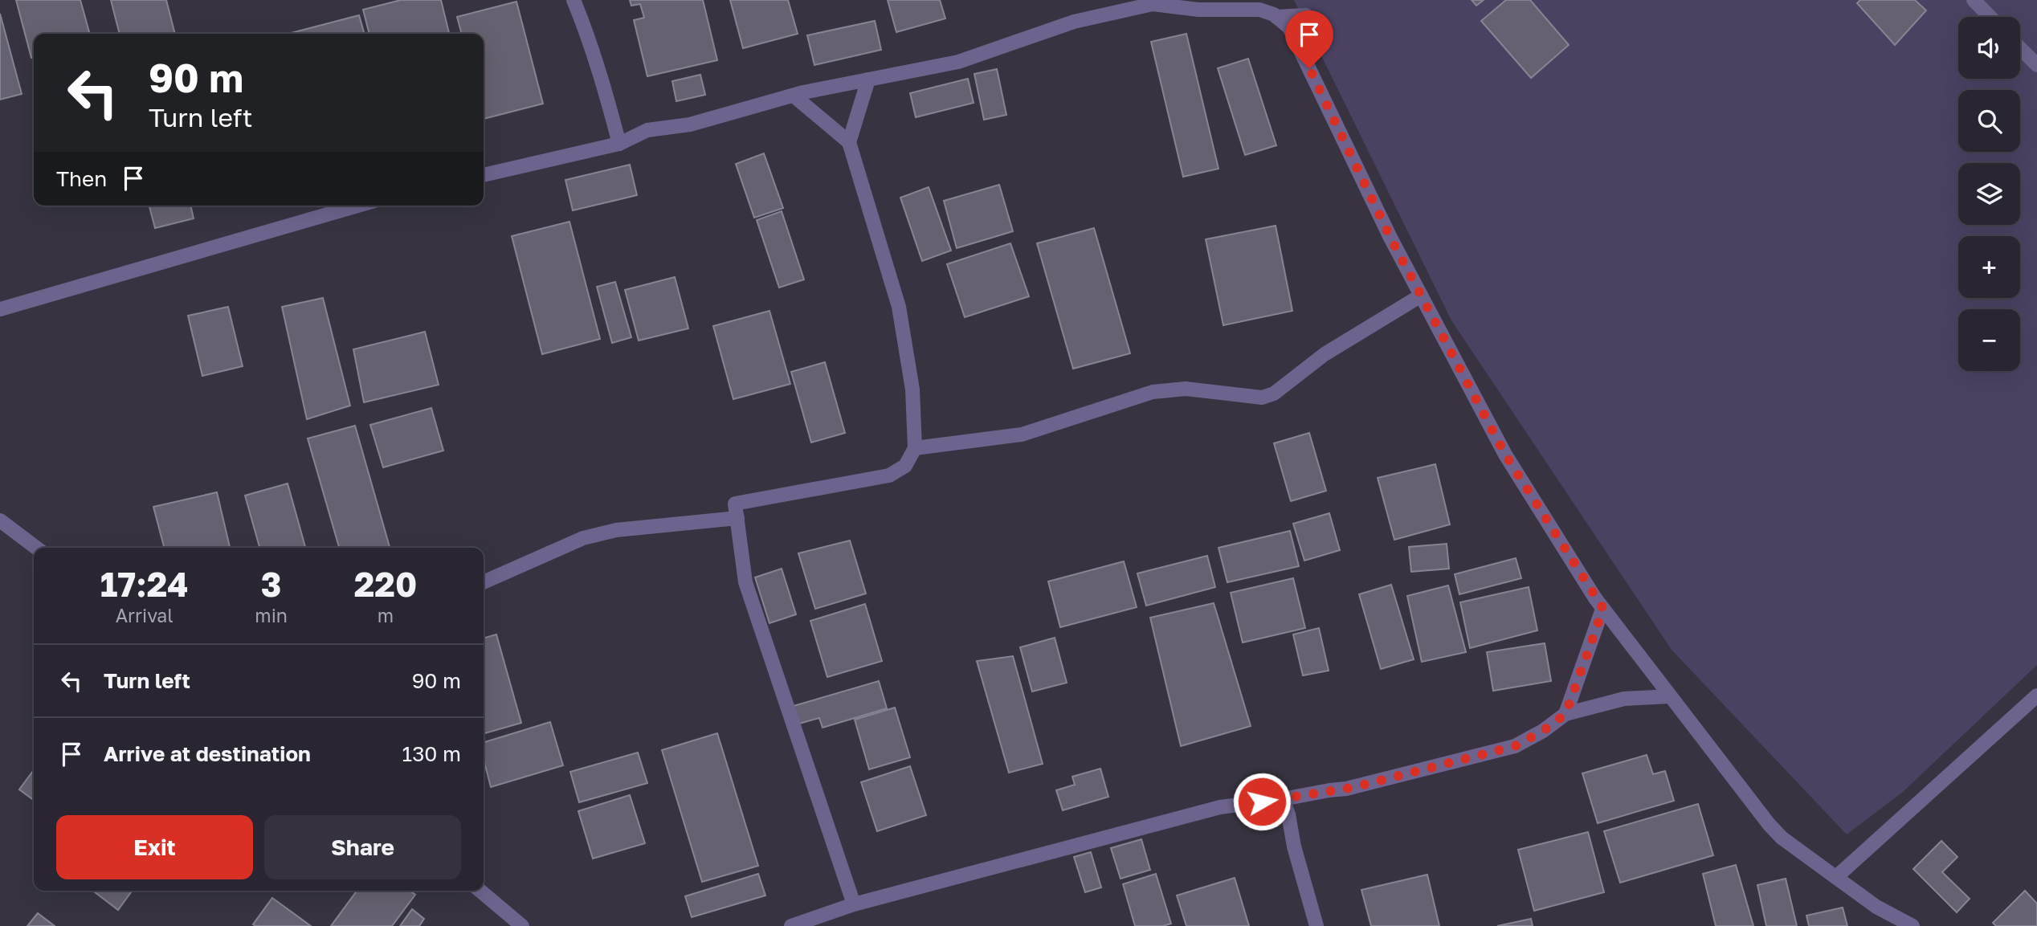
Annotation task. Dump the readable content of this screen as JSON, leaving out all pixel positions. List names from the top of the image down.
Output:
{
  "page": {
    "map_buttons": ["+", "−"],
    "turn": ["90 m", "Turn left"],
    "then": "Then",
    "eta": [
      "17:24",
      "Arrival",
      "3",
      "min",
      "220",
      "m"
    ],
    "list": [
      {
        "name": "Turn left",
        "value": "90 m"
      },
      {
        "name": "Arrive at destination",
        "value": "130 m"
      }
    ],
    "buttons": ["Exit", "Share"]
  }
}
